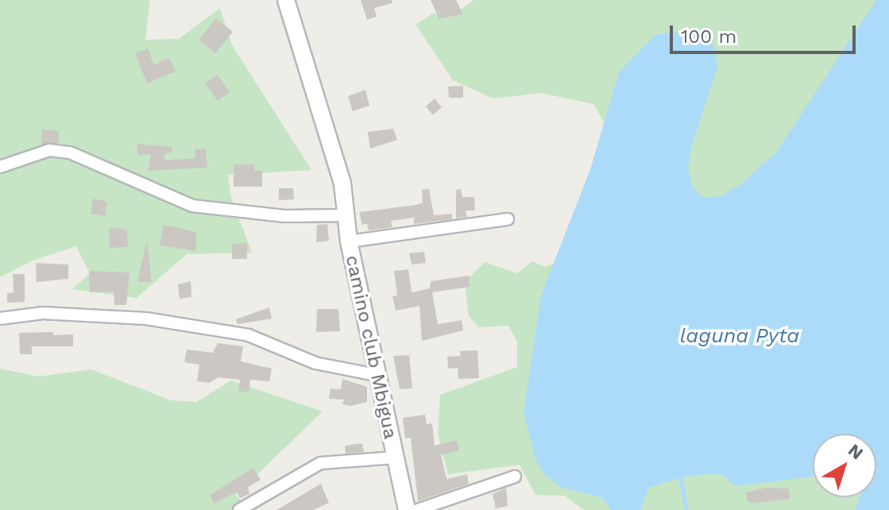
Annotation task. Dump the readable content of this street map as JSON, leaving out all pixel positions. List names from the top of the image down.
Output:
{
  "streets": {
    "main road": ["camino club Mbigua"]
  },
  "water": ["laguna Pyta"],
  "scale_bar": "100 m",
  "north": "top right"
}
